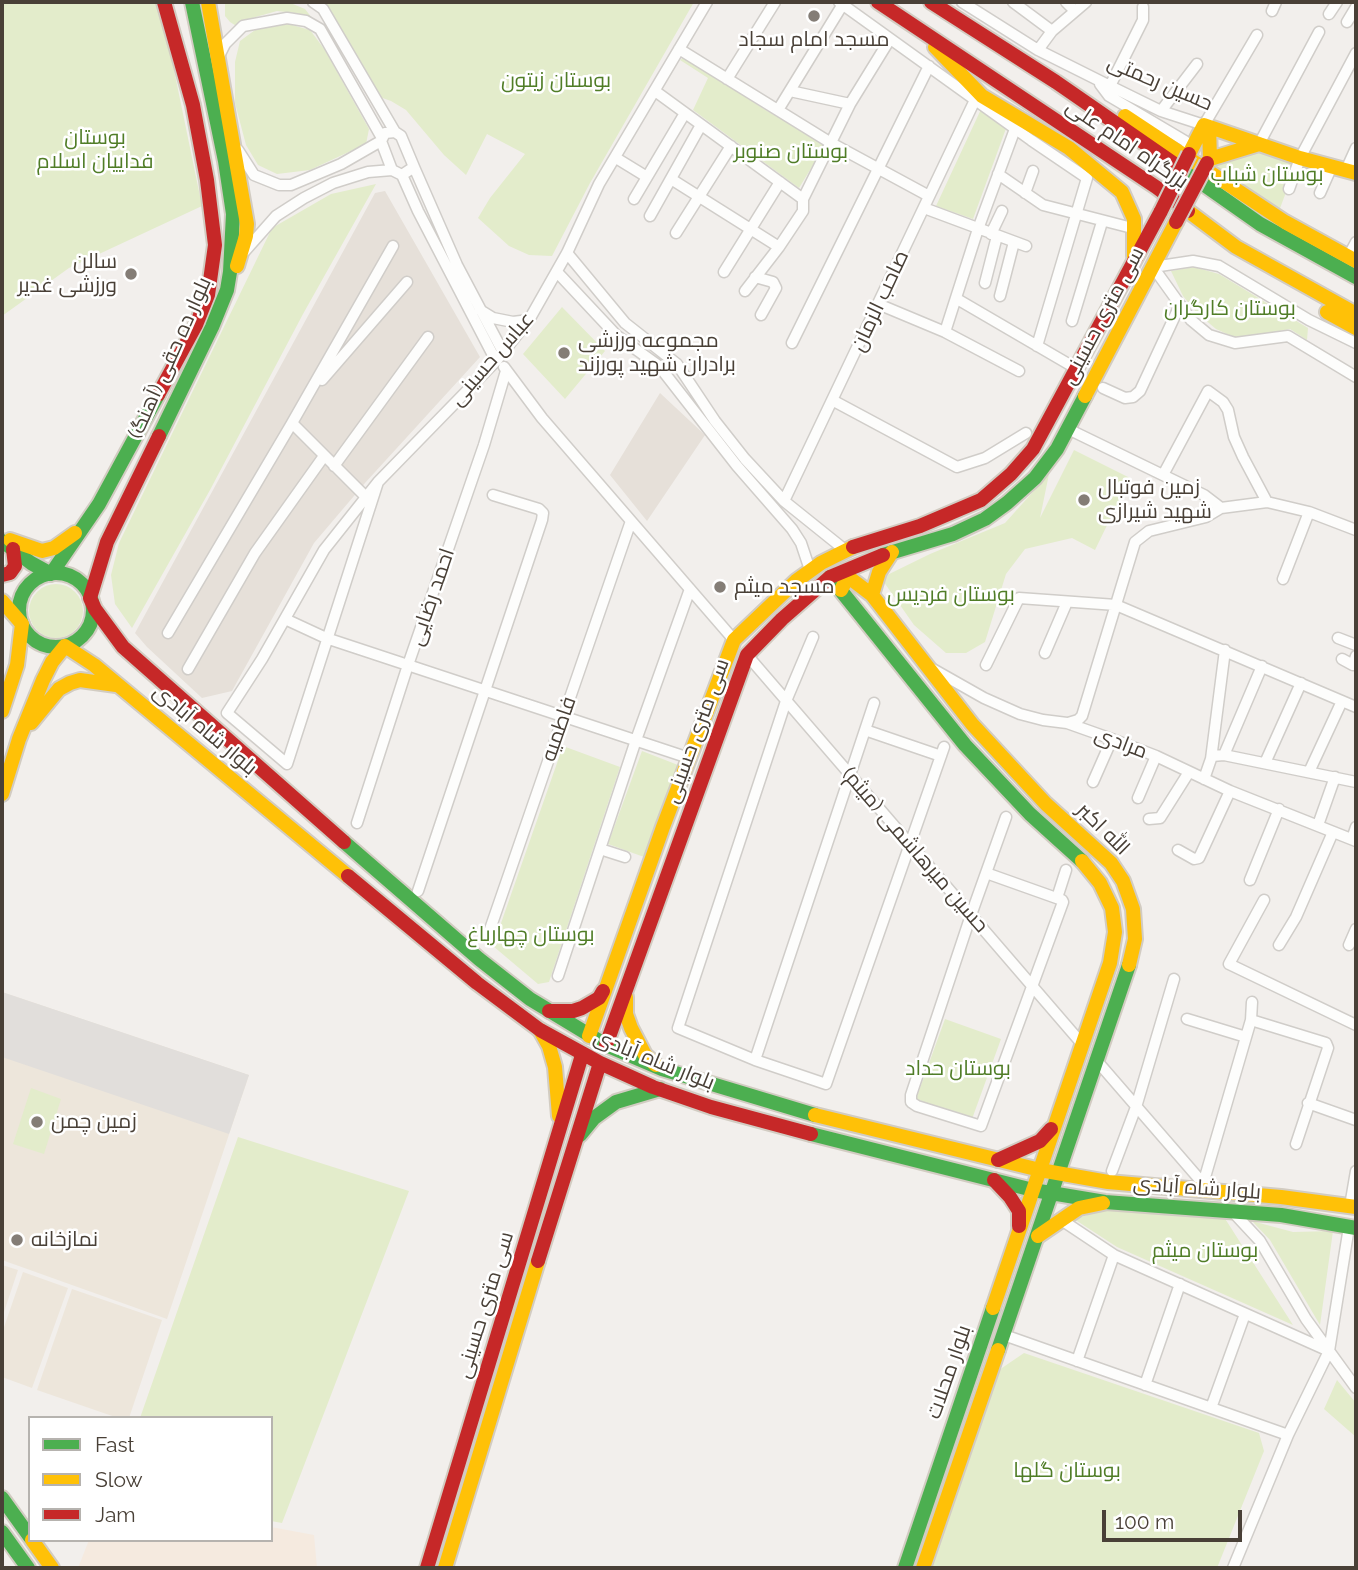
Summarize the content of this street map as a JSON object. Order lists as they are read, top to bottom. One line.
{"streets":{"main road":["حسین رحمتی","بزرگراه امام علی","سی متری حسینی","بلوار ده حقی (آهنگ)","بلوار شاه آبادی","الله اکبر","بلوار محلات"],"street":["صاحب الزمان","عباس حسینی","احمد رضایی","فاطمیه","مرادی","حسین میرهاشمی (میثم)"]},"crossings":[["حسین رحمتی","سی متری حسینی"],["سی متری حسینی","بلوار شاه آبادی"],["سی متری حسینی","الله اکبر"],["سی متری حسینی","حسین میرهاشمی (میثم)"],["بلوار ده حقی (آهنگ)","بلوار شاه آبادی"],["بلوار شاه آبادی","الله اکبر"],["بلوار شاه آبادی","بلوار محلات"],["مرادی","الله اکبر"],["الله اکبر","حسین میرهاشمی (میثم)"],["الله اکبر","بلوار محلات"]],"parks":["بوستان زیتون","بوستان فداییان اسلام","بوستان صنوبر","بوستان شباب","بوستان کارگران","بوستان فردیس","بوستان چهارباغ","بوستان حداد","بوستان میثم","بوستان گلها"],"places":["مسجد امام سجاد","سالن ورزشی غدیر","مجموعه ورزشی برادران شهید پورزند","زمین فوتبال شهید شیرازی","مسجد میثم","زمین چمن","نمازخانه"],"legend":["Fast","Slow","Jam"],"scale_bar":"100 m"}
